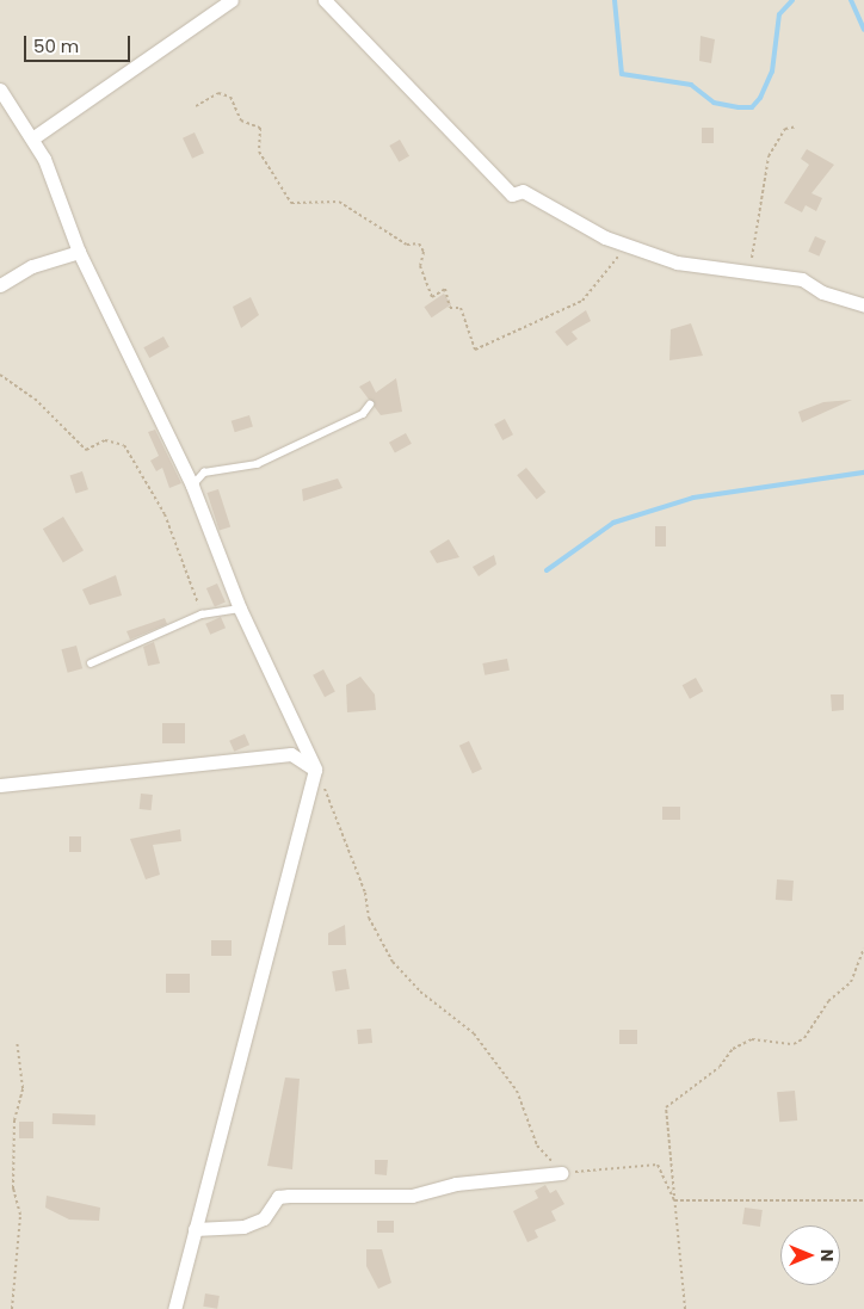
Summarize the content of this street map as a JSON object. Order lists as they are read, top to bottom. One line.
{"scale_bar":"50 m","north":"right"}
